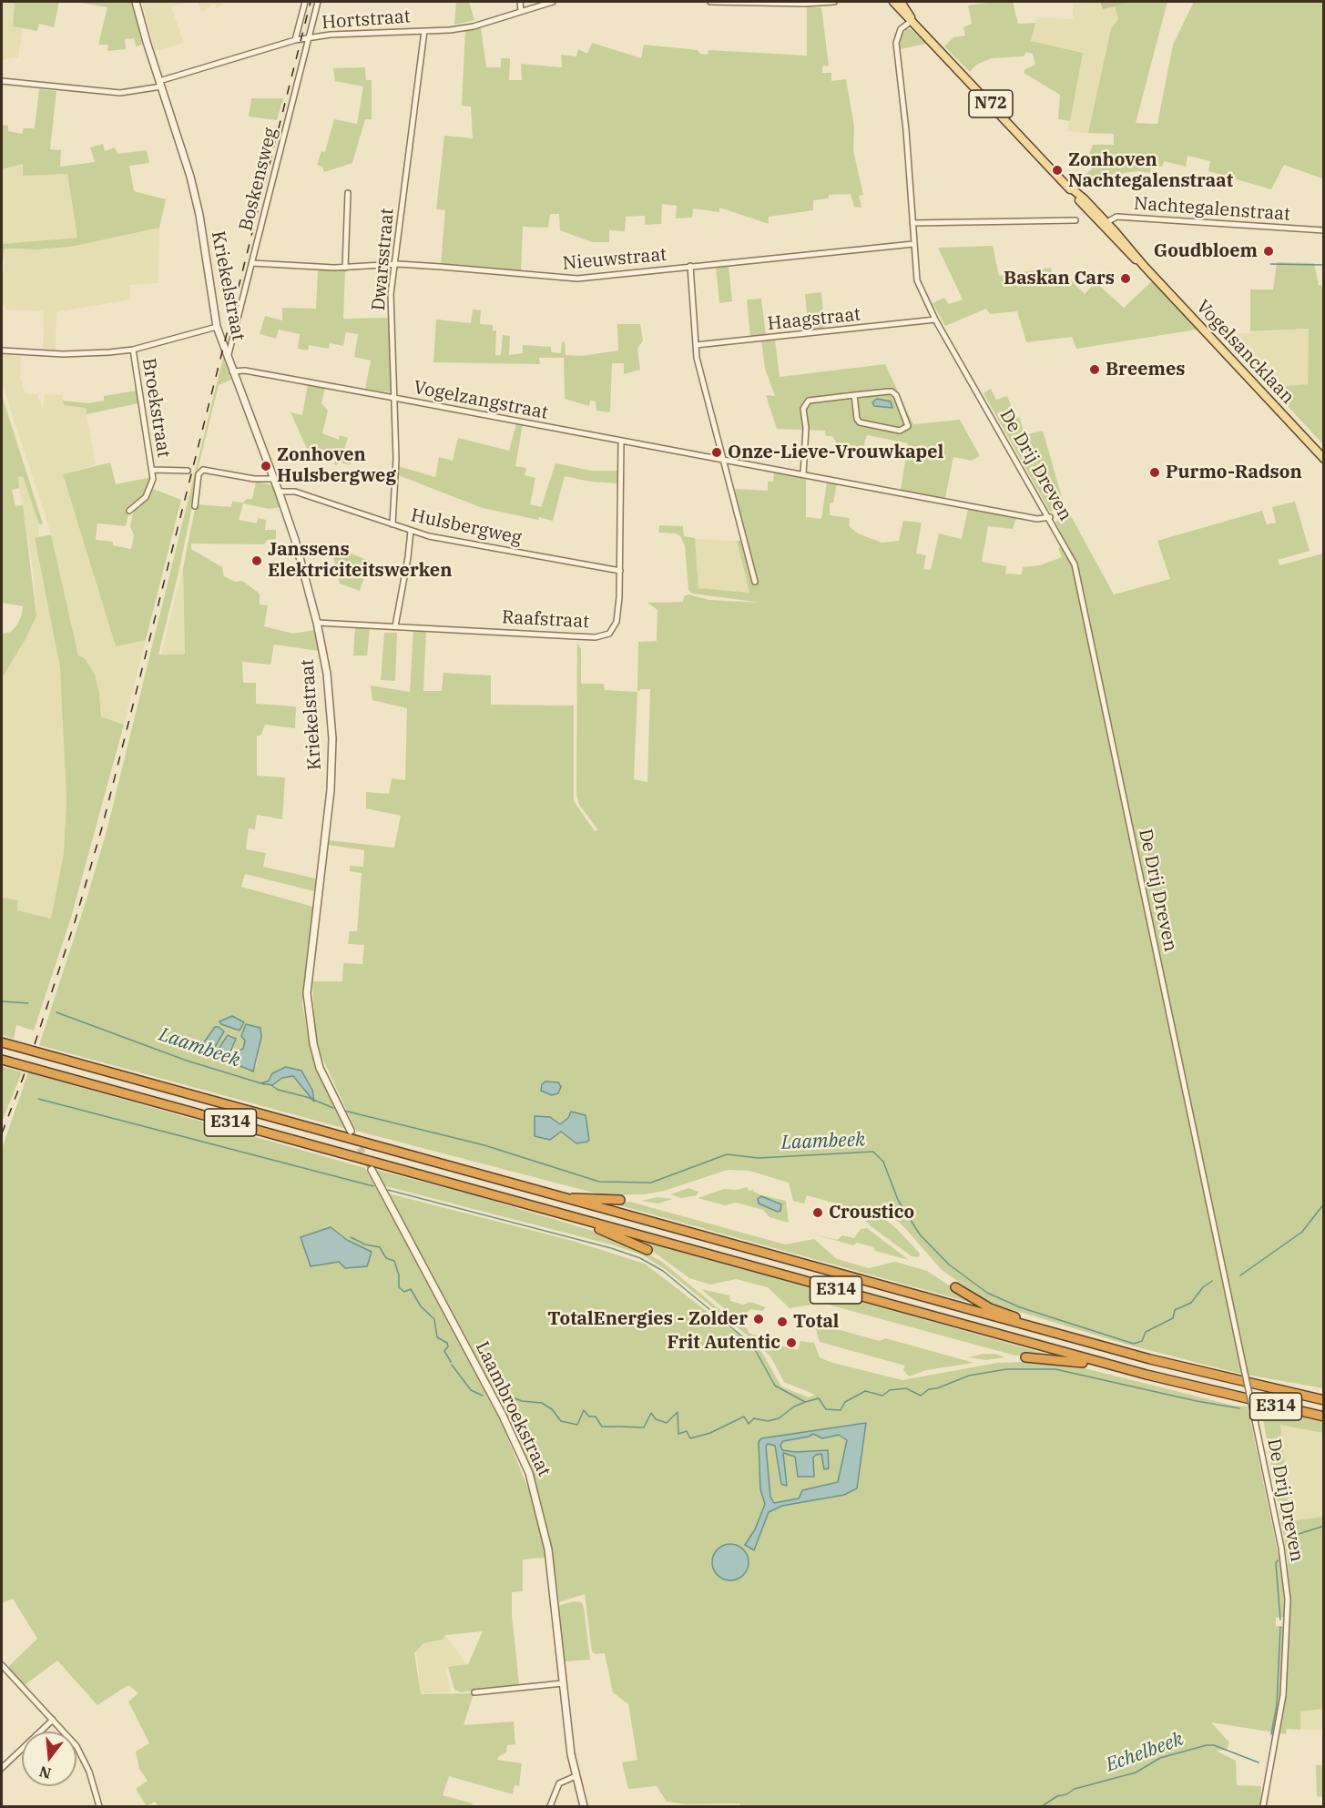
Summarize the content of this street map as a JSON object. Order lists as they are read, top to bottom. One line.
{"streets":{"highway":["E314"],"main road":["N72","Vogelsancklaan"],"street":["Hortstraat","Boskensweg","Nachtegalenstraat","Dwarsstraat","Nieuwstraat","Kriekelstraat","Haagstraat","Vogelzangstraat","Broekstraat","De Drij Dreven","Hulsbergweg","Raafstraat","Laambroekstraat"]},"crossings":[["Hortstraat","Boskensweg"],["Hortstraat","Dwarsstraat"],["Hortstraat","Kriekelstraat"],["Boskensweg","Nieuwstraat"],["Boskensweg","Kriekelstraat"],["Nachtegalenstraat","Vogelsancklaan"],["Dwarsstraat","Nieuwstraat"],["Dwarsstraat","Vogelzangstraat"],["Dwarsstraat","Hulsbergweg"],["Nieuwstraat","De Drij Dreven"],["Kriekelstraat","Vogelzangstraat"],["Kriekelstraat","Hulsbergweg"],["Kriekelstraat","Raafstraat"],["Haagstraat","De Drij Dreven"],["Vogelsancklaan","De Drij Dreven"],["Vogelzangstraat","De Drij Dreven"],["Vogelzangstraat","Raafstraat"],["Hulsbergweg","Raafstraat"]],"water":["Laambeek","Echelbeek"],"places":["Zonhoven Nachtegalenstraat","Goudbloem","Baskan Cars","Breemes","Onze-Lieve-Vrouwkapel","Zonhoven Hulsbergweg","Purmo-Radson","Janssens Elektriciteitswerken","Croustico","TotalEnergies - Zolder","Total","Frit Autentic"],"north":"bottom"}
